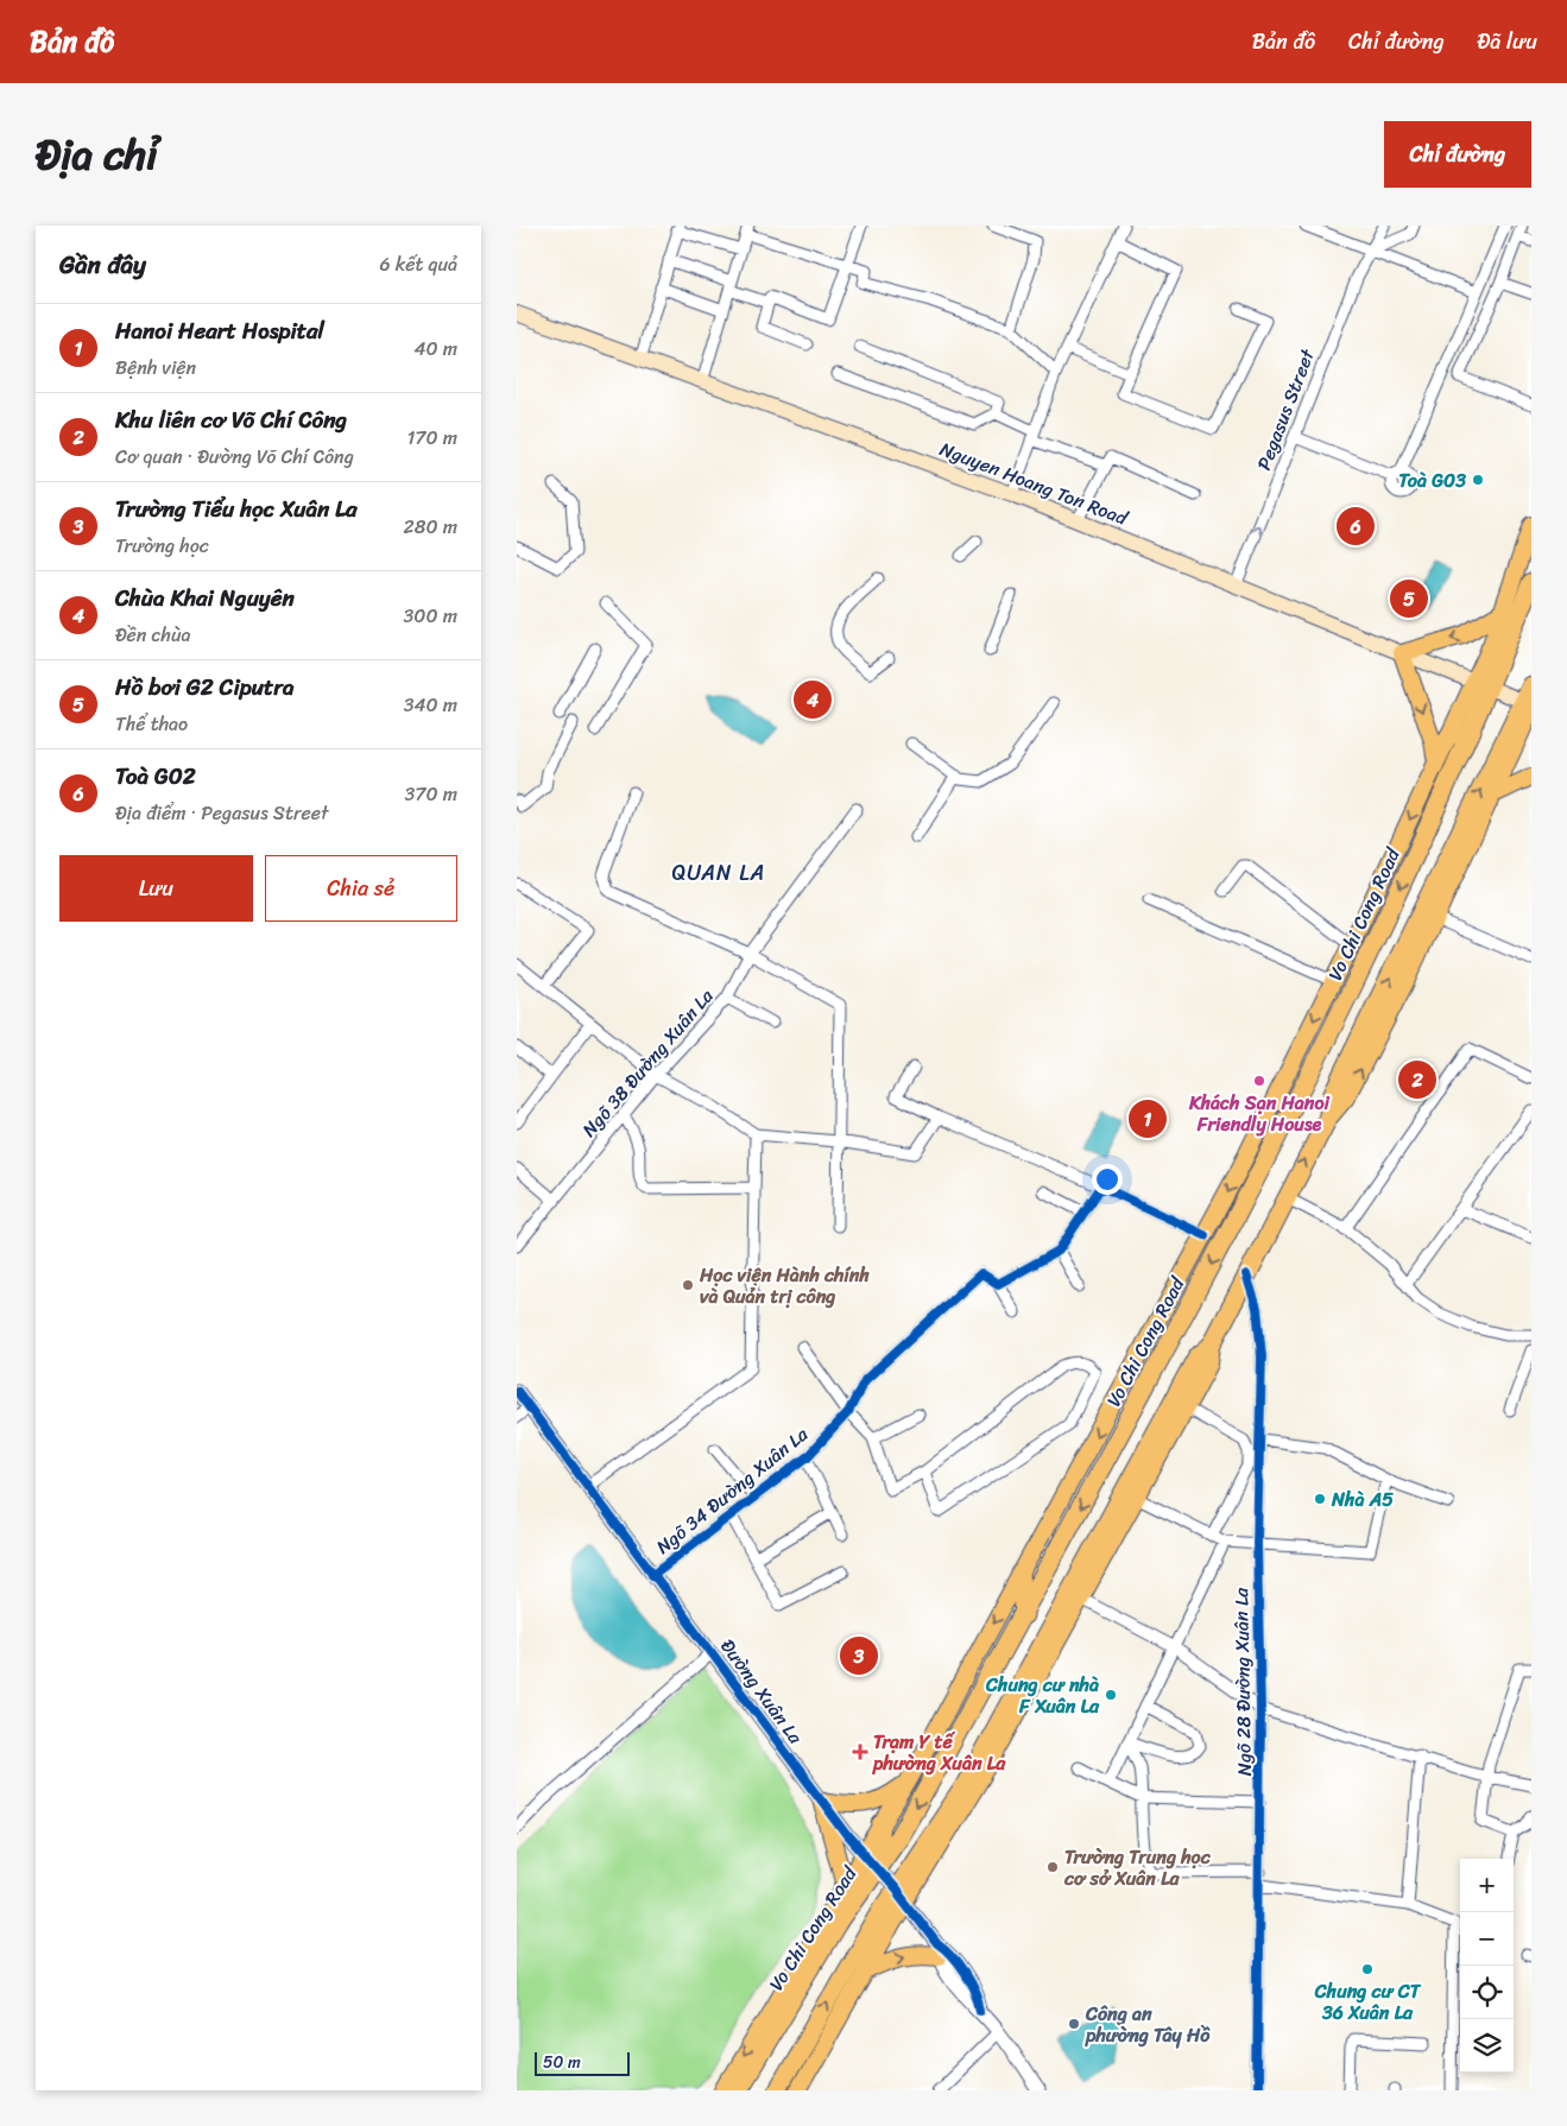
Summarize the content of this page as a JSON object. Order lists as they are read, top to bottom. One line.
{"streets":{"highway":["Vo Chi Cong Road"],"main road":["Nguyen Hoang Ton Road"],"street":["Pegasus Street","Ngõ 38 Đường Xuân La","Ngõ 34 Đường Xuân La","Ngõ 28 Đường Xuân La","Đường Xuân La"]},"crossings":[["Pegasus Street","Nguyen Hoang Ton Road"],["Nguyen Hoang Ton Road","Vo Chi Cong Road"],["Vo Chi Cong Road","Đường Xuân La"],["Ngõ 34 Đường Xuân La","Đường Xuân La"]],"one_way":["Pegasus Street"],"districts":["QUAN LA"],"places":{"other":["Toà G03","Khách Sạn Hanoi Friendly House","Học viện Hành chính và Quản trị công","Nhà A5","Chung cư nhà F Xuân La","Trường Trung học cơ sở Xuân La","Chung cư CT 36 Xuân La","Công an phường Tây Hồ"],"health":["Trạm Y tế phường Xuân La"]},"scale_bar":"50 m","page":{"header":"Bản đồ","nav":["Bản đồ","Chỉ đường","Đã lưu"],"title":"Địa chỉ","buttons":["Chỉ đường",["Lưu","Chia sẻ"]],"heading":["Gần đây","6 kết quả"],"list":[{"mark":"1","name":"Hanoi Heart Hospital","note":"Bệnh viện","value":"40 m"},{"mark":"2","name":"Khu liên cơ Võ Chí Công","note":"Cơ quan · Đường Võ Chí Công","value":"170 m"},{"mark":"3","name":"Trường Tiểu học Xuân La","note":"Trường học","value":"280 m"},{"mark":"4","name":"Chùa Khai Nguyên","note":"Đền chùa","value":"300 m"},{"mark":"5","name":"Hồ bơi G2 Ciputra","note":"Thể thao","value":"340 m"},{"mark":"6","name":"Toà G02","note":"Địa điểm · Pegasus Street","value":"370 m"}],"pins":["6","5","4","2","1","3"],"map_buttons":["+","−"],"scale":"50 m"}}
